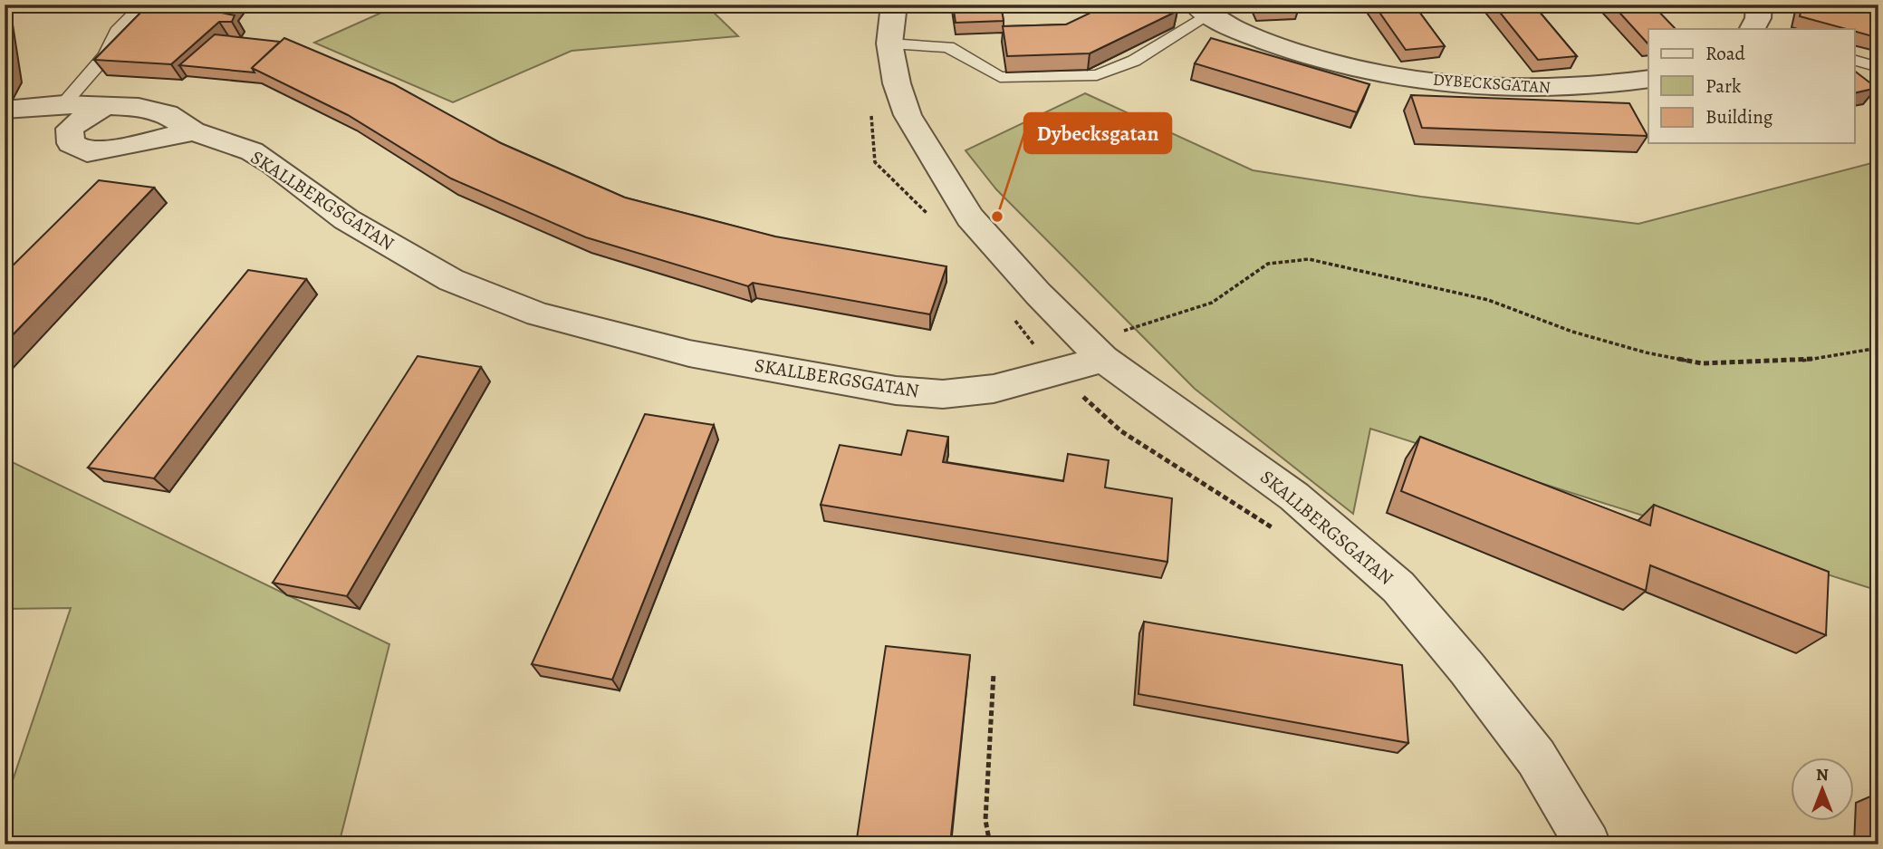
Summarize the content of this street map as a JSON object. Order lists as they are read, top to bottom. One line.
{"streets":{"street":["DYBECKSGATAN","SKALLBERGSGATAN"]},"places":["Dybecksgatan"],"legend":["Road","Park","Building"],"north":"top"}
